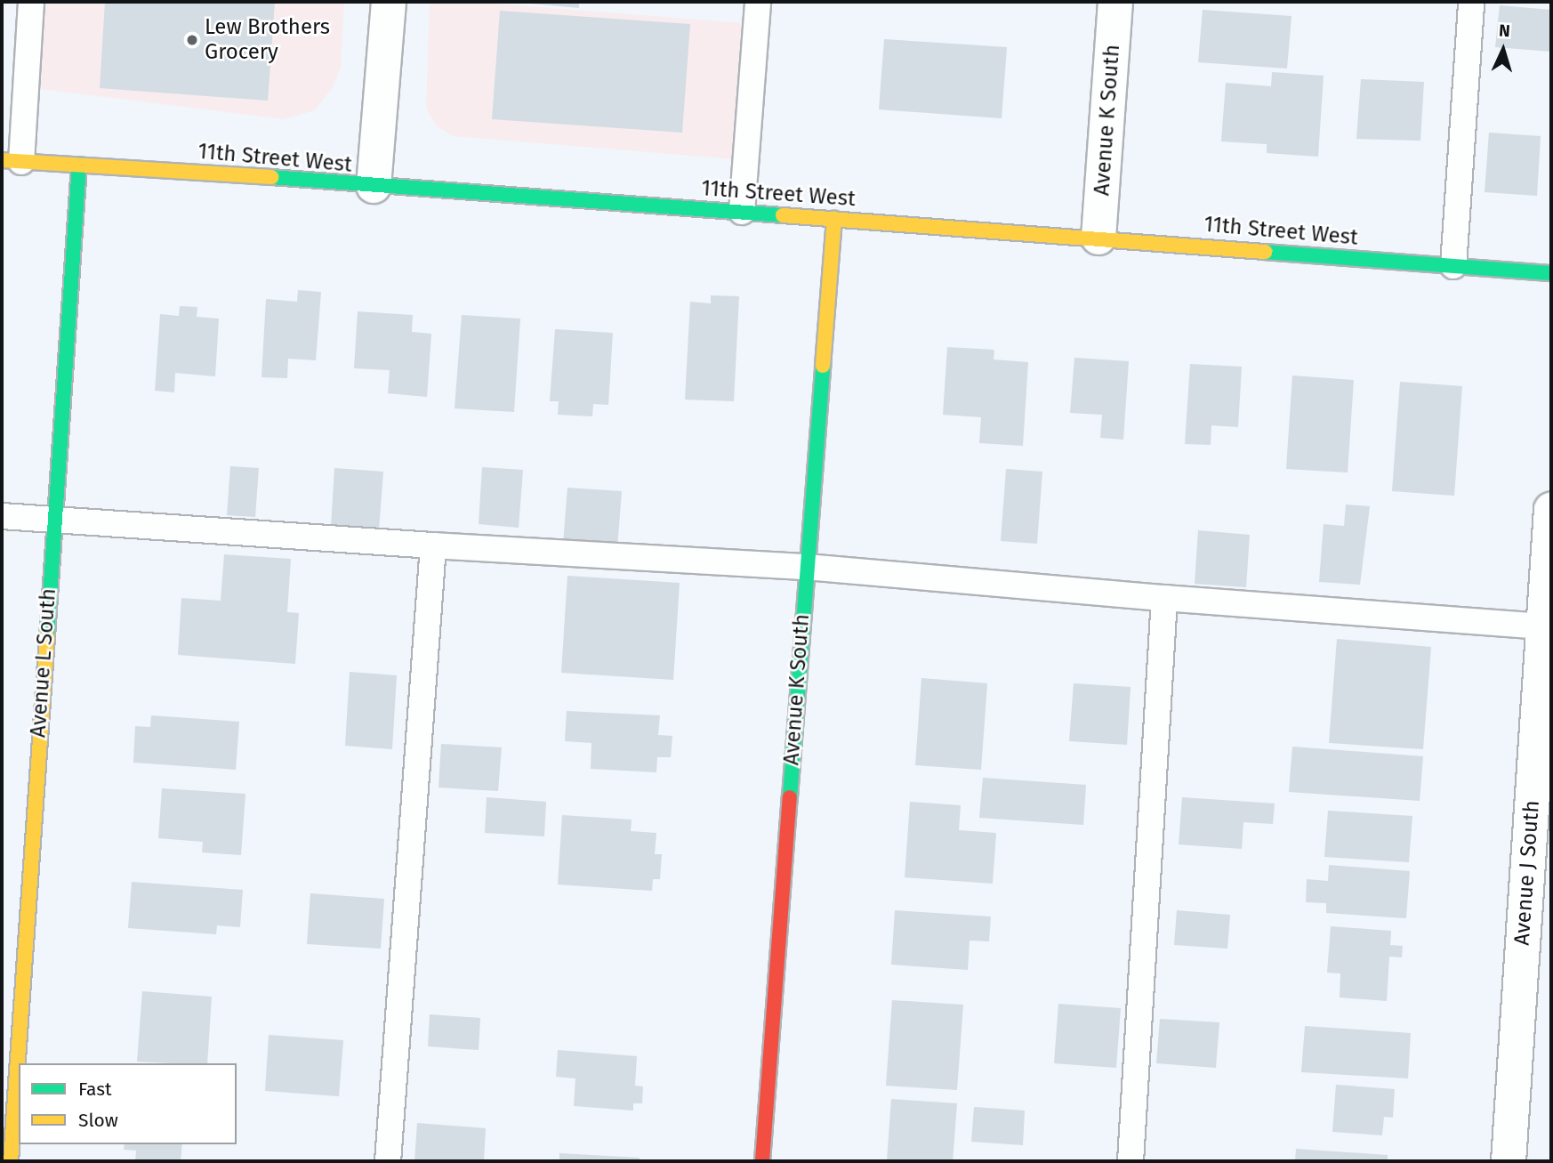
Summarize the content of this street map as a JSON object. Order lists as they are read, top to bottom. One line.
{"streets":{"street":["Avenue K South","11th Street West","Avenue L South","Avenue J South"]},"crossings":[["Avenue K South","11th Street West"],["11th Street West","Avenue L South"]],"places":["Lew Brothers Grocery"],"legend":["Fast","Slow"],"north":"top"}
